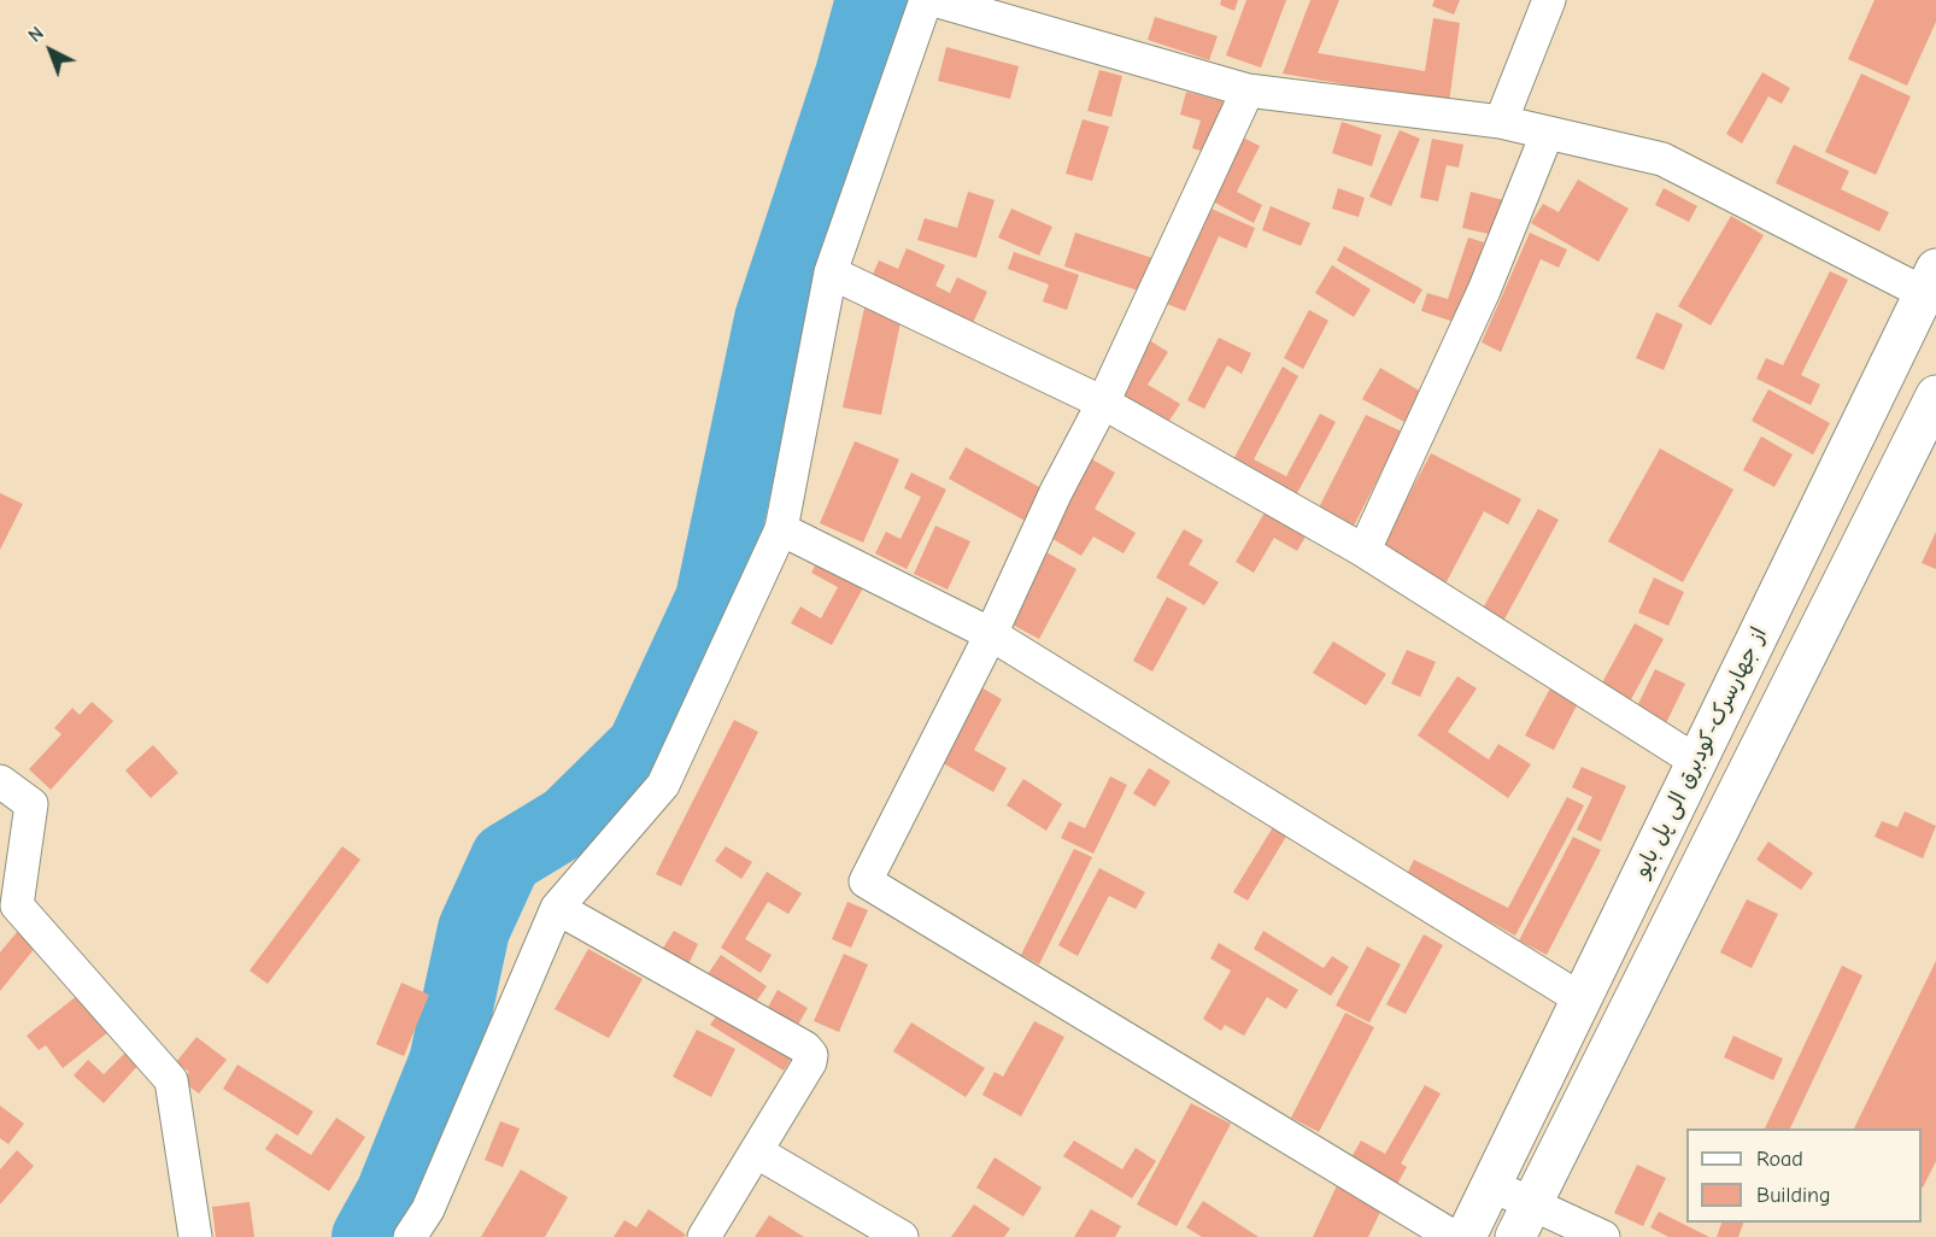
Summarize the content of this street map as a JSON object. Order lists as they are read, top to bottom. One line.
{"streets":{"street":["از جهارسرک-کودبرق الی پل بایو"]},"legend":["Road","Building"],"north":"top left"}
